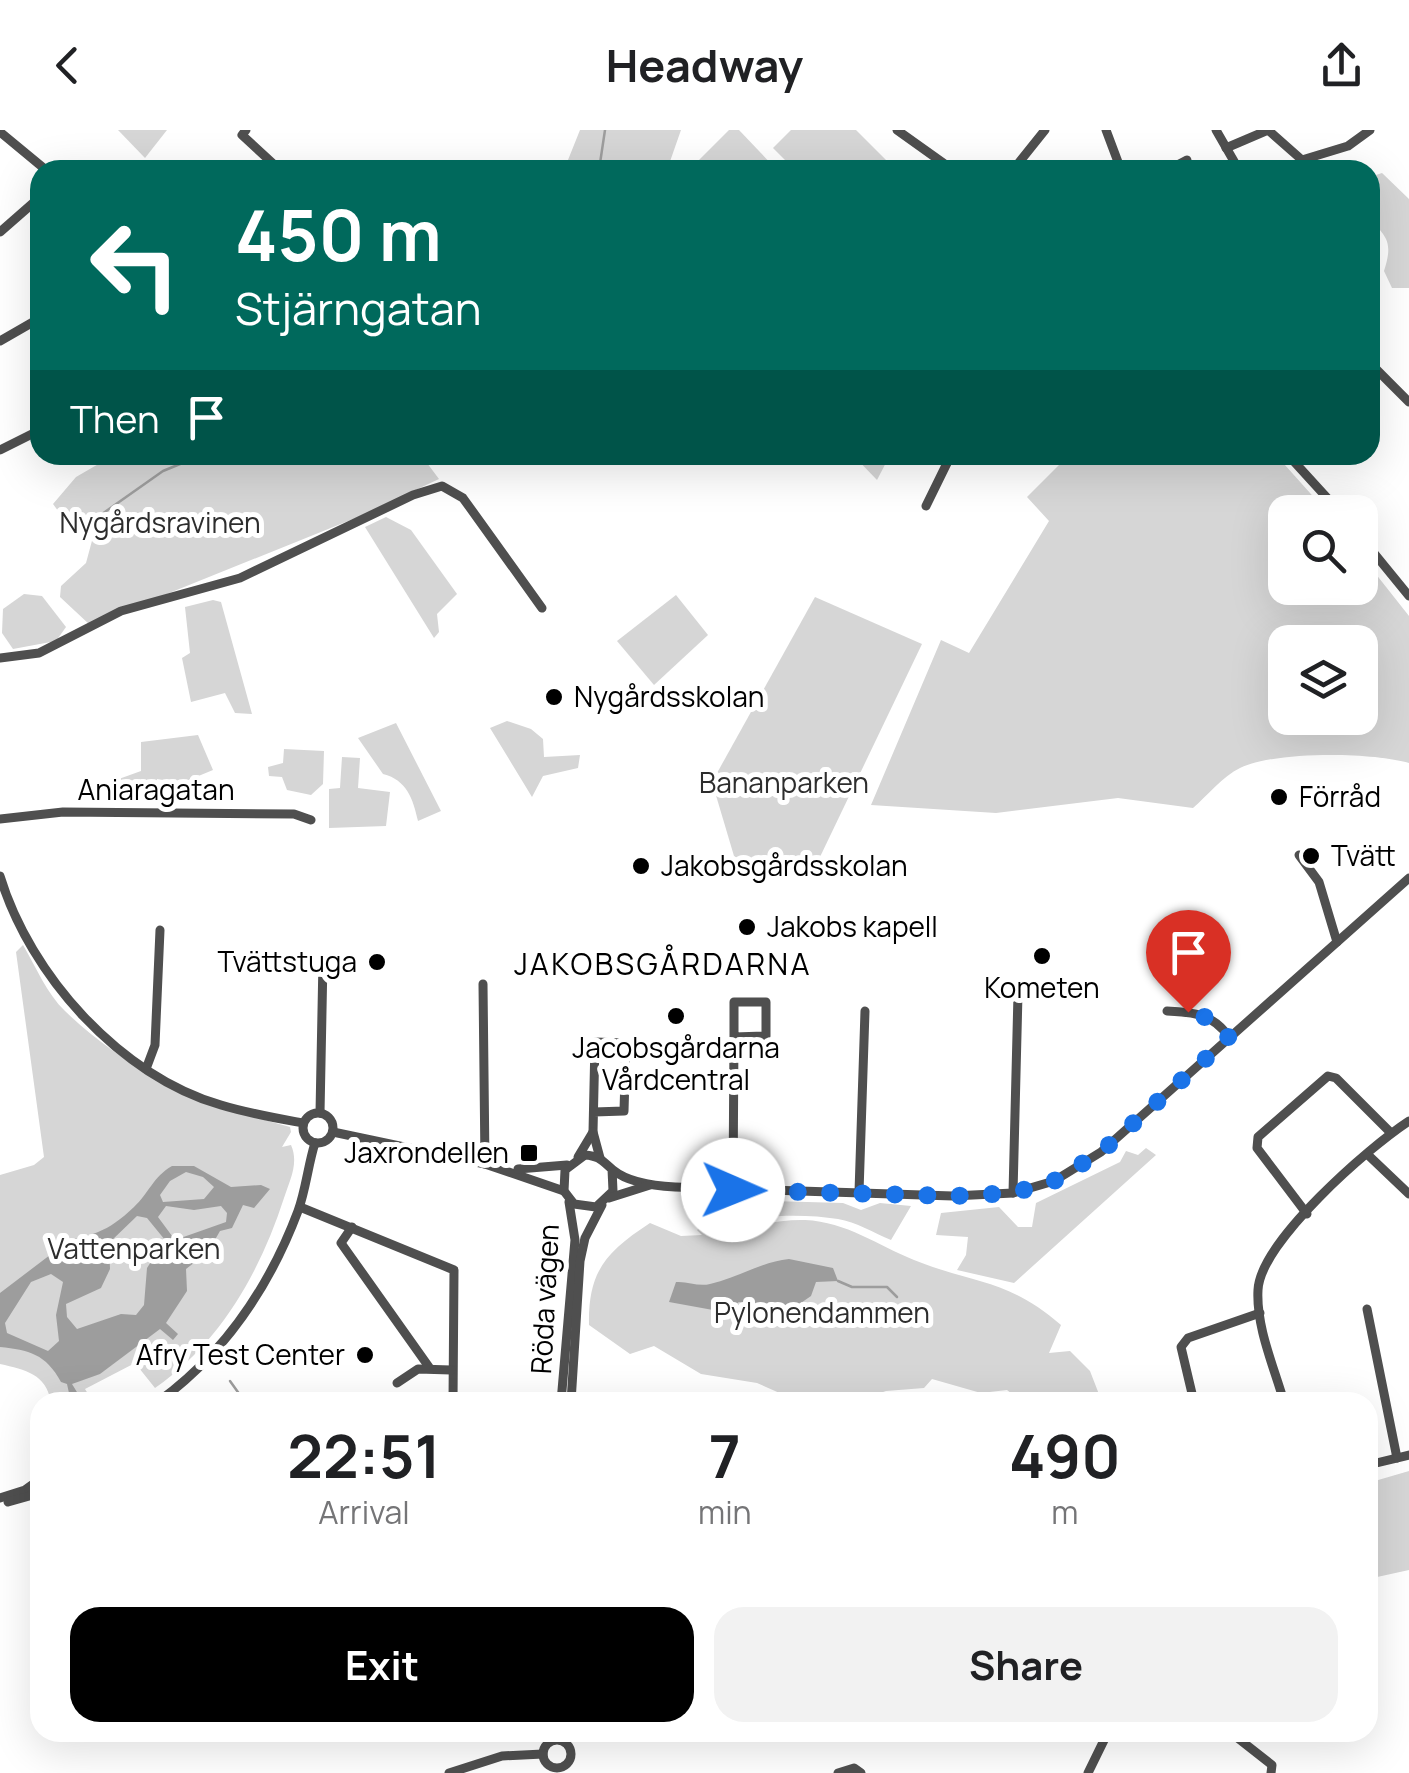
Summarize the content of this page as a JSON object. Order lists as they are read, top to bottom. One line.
{"streets":{"street":["Aniaragatan","Röda vägen"]},"districts":["JAKOBSGÅRDARNA"],"parks":["Nygårdsravinen","Bananparken","Vattenparken","Pylonendammen"],"places":{"other":["Nygårdsskolan","Förråd","Tvätt","Jakobsgårdsskolan","Jakobs kapell","Kometen","Tvättstuga","Jacobsgårdarna Vårdcentral","Afry Test Center"],"transit":["Jaxrondellen"]},"page":{"header":"Headway","turn":["450 m","Stjärngatan"],"then":"Then","eta":["22:51","Arrival","7","min","490","m"],"buttons":["Exit","Share"]}}
